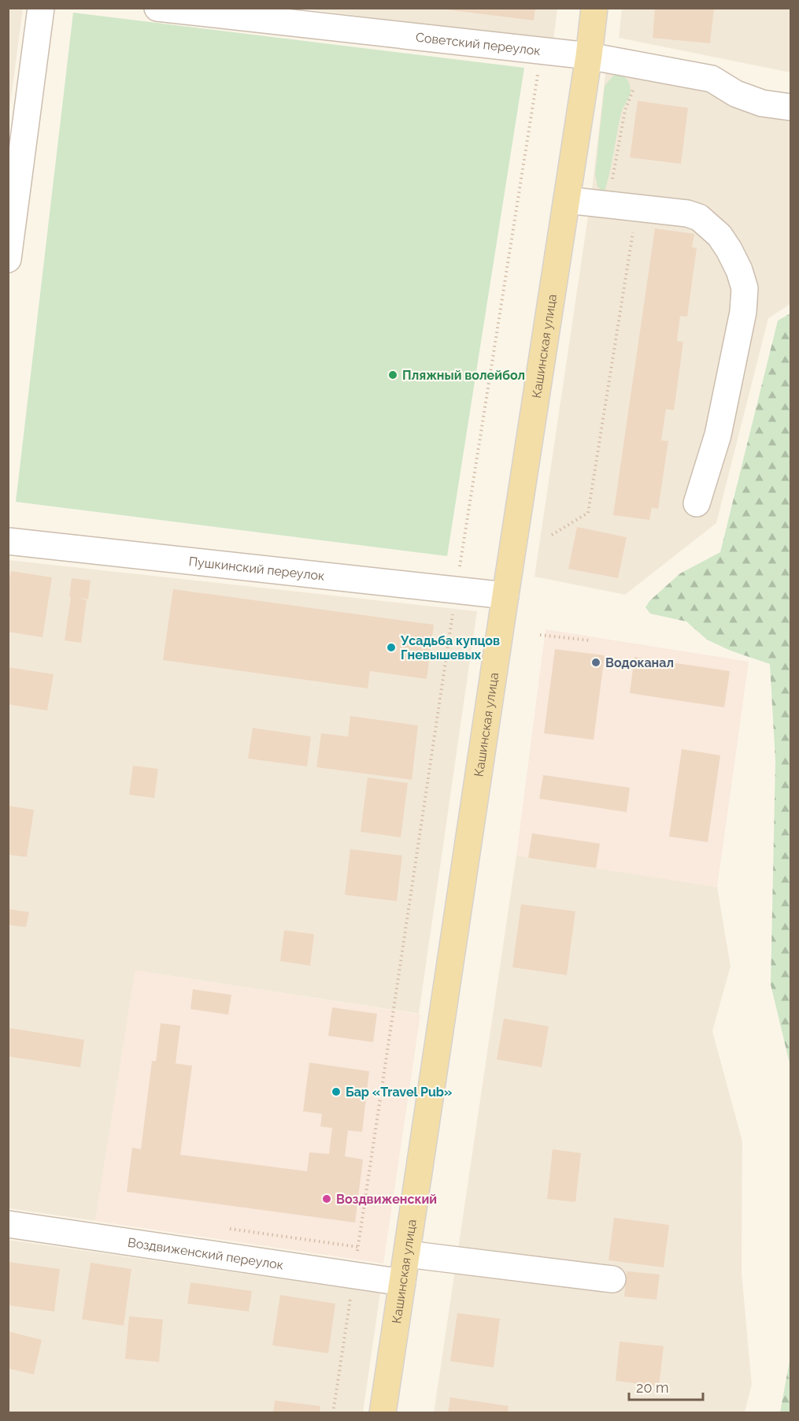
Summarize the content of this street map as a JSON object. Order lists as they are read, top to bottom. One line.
{"streets":{"main road":["Кашинская улица"],"street":["Советский переулок","Пушкинский переулок","Воздвиженский переулок"]},"crossings":[["Советский переулок","Кашинская улица"],["Кашинская улица","Пушкинский переулок"],["Кашинская улица","Воздвиженский переулок"]],"places":["Пляжный волейбол","Усадьба купцов Гневышевых","Водоканал","Бар «Travel Pub»","Воздвиженский"],"scale_bar":"20 m"}
